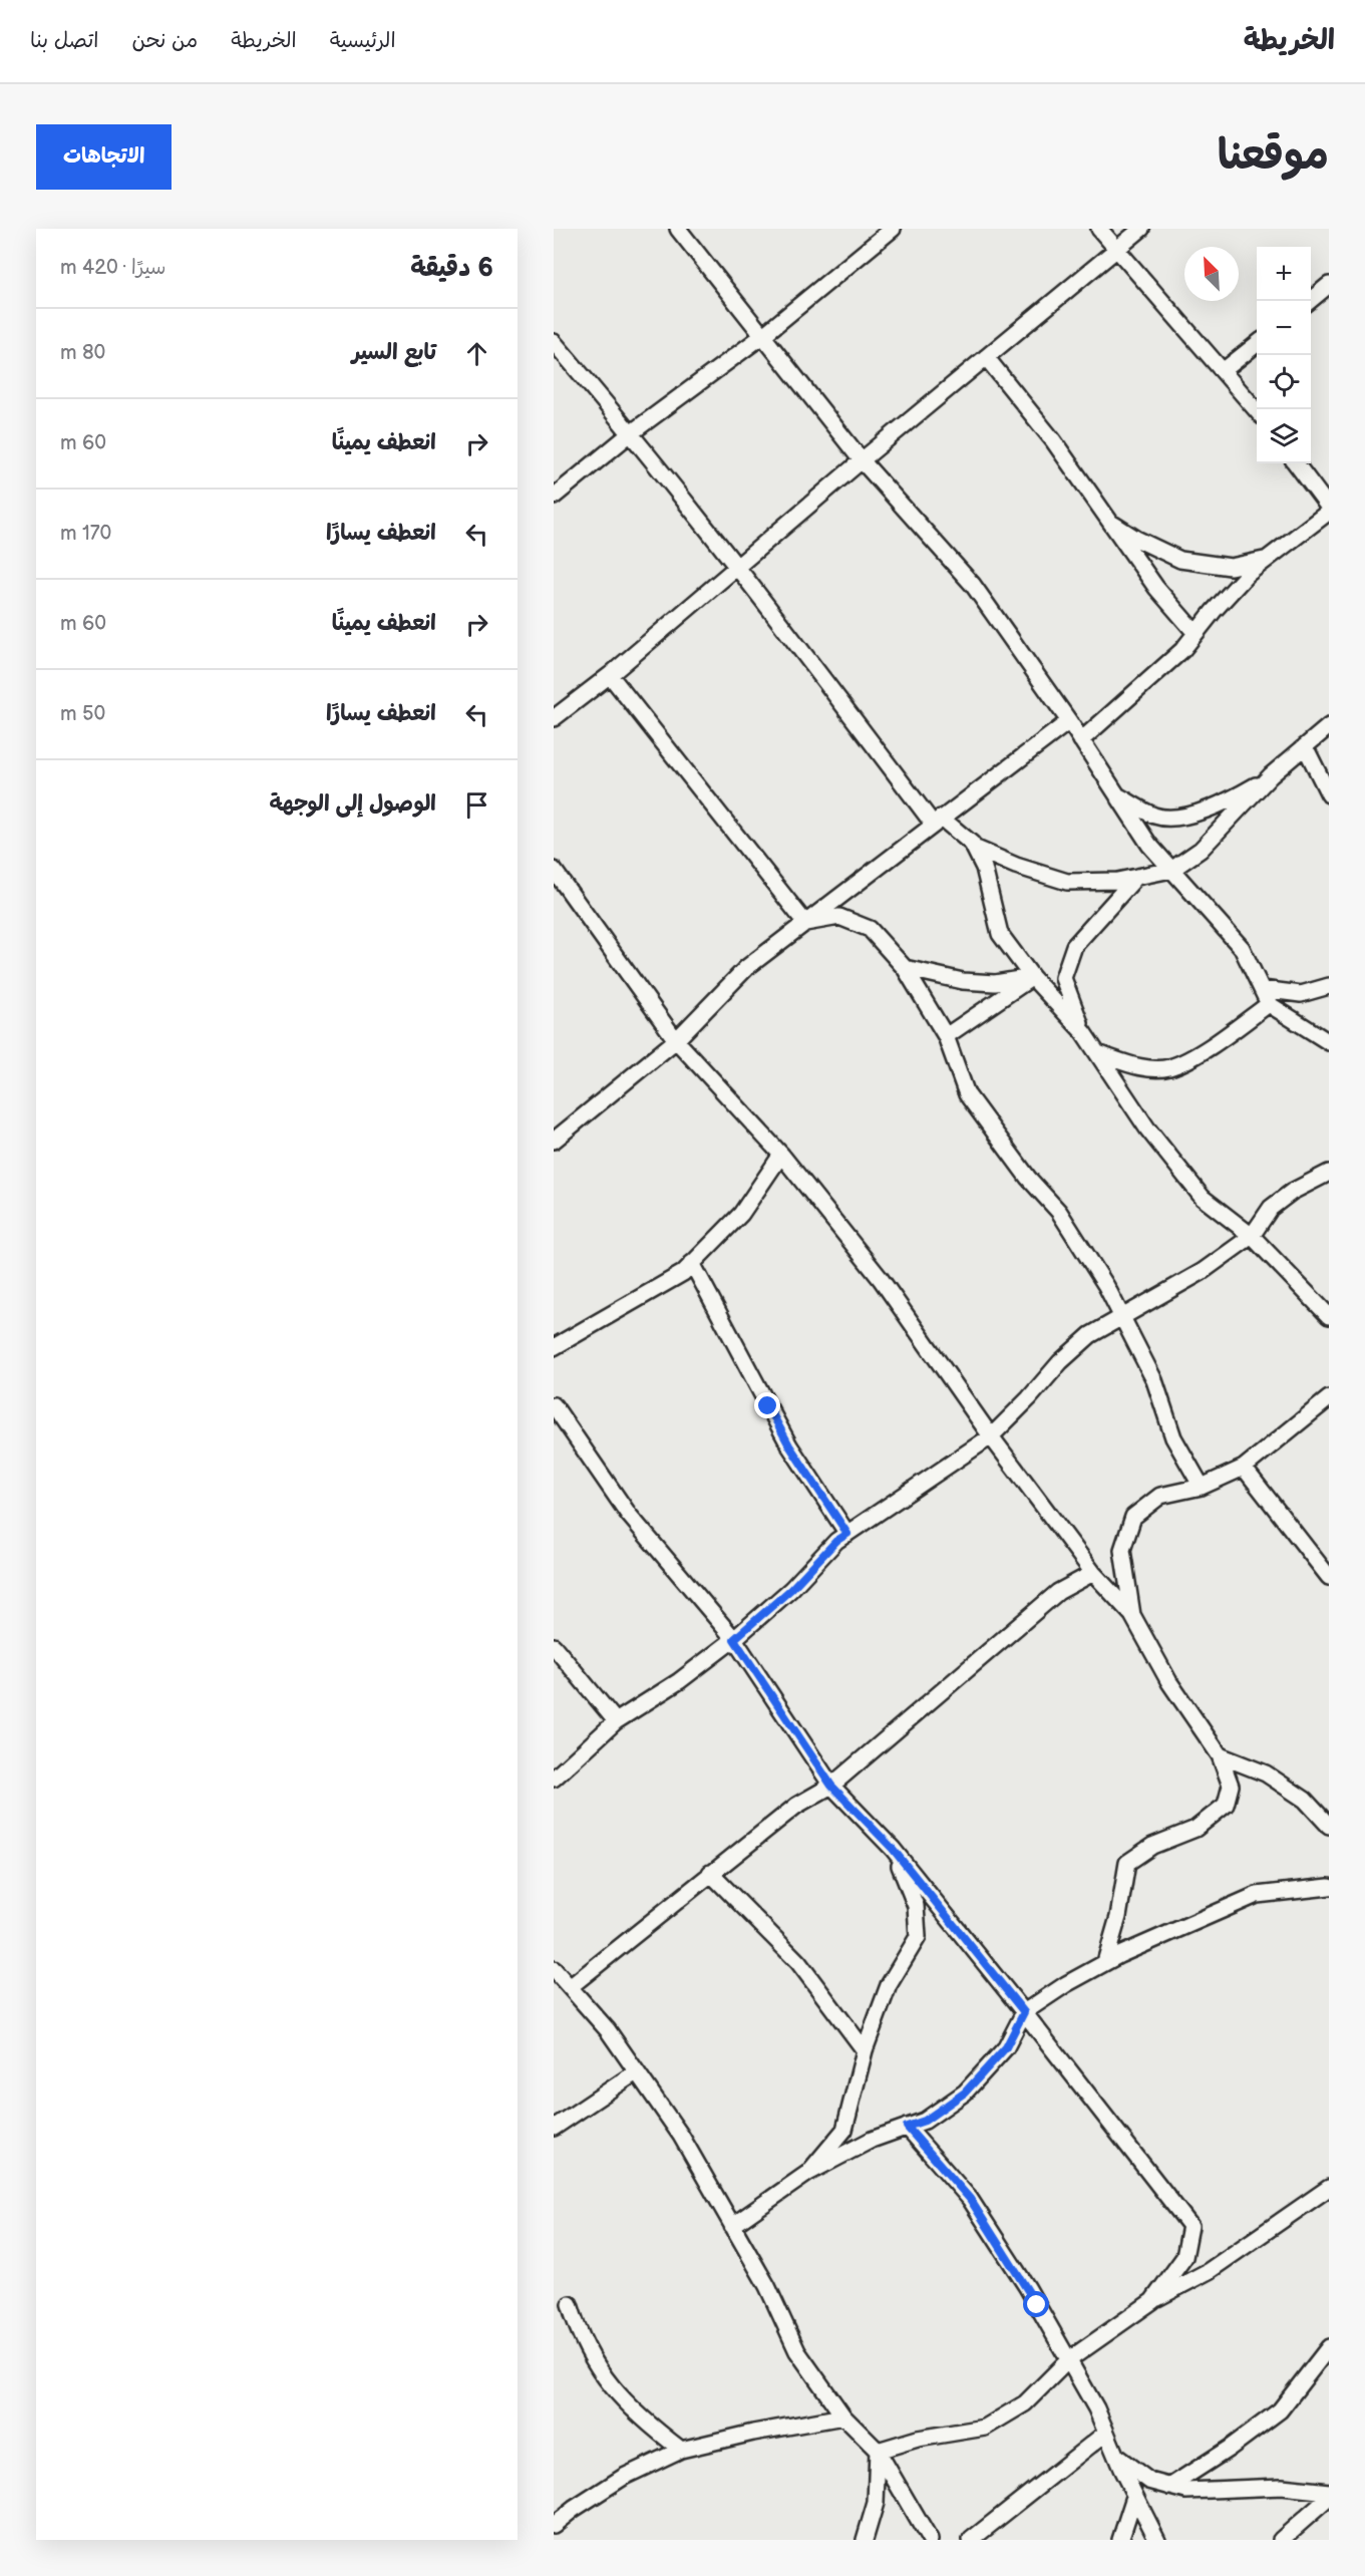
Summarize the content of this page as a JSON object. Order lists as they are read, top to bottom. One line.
{"north":"top left","page":{"header":"الخريطة","nav":["الرئيسية","الخريطة","من نحن","اتصل بنا"],"title":"موقعنا","buttons":"الاتجاهات","heading":["6 دقيقة","سيرًا · 420 m"],"map_buttons":["+","−"],"list":[["تابع السير","80 m"],["انعطف يمينًا","60 m"],["انعطف يسارًا","170 m"],["انعطف يمينًا","60 m"],["انعطف يسارًا","50 m"],"الوصول إلى الوجهة"]}}
